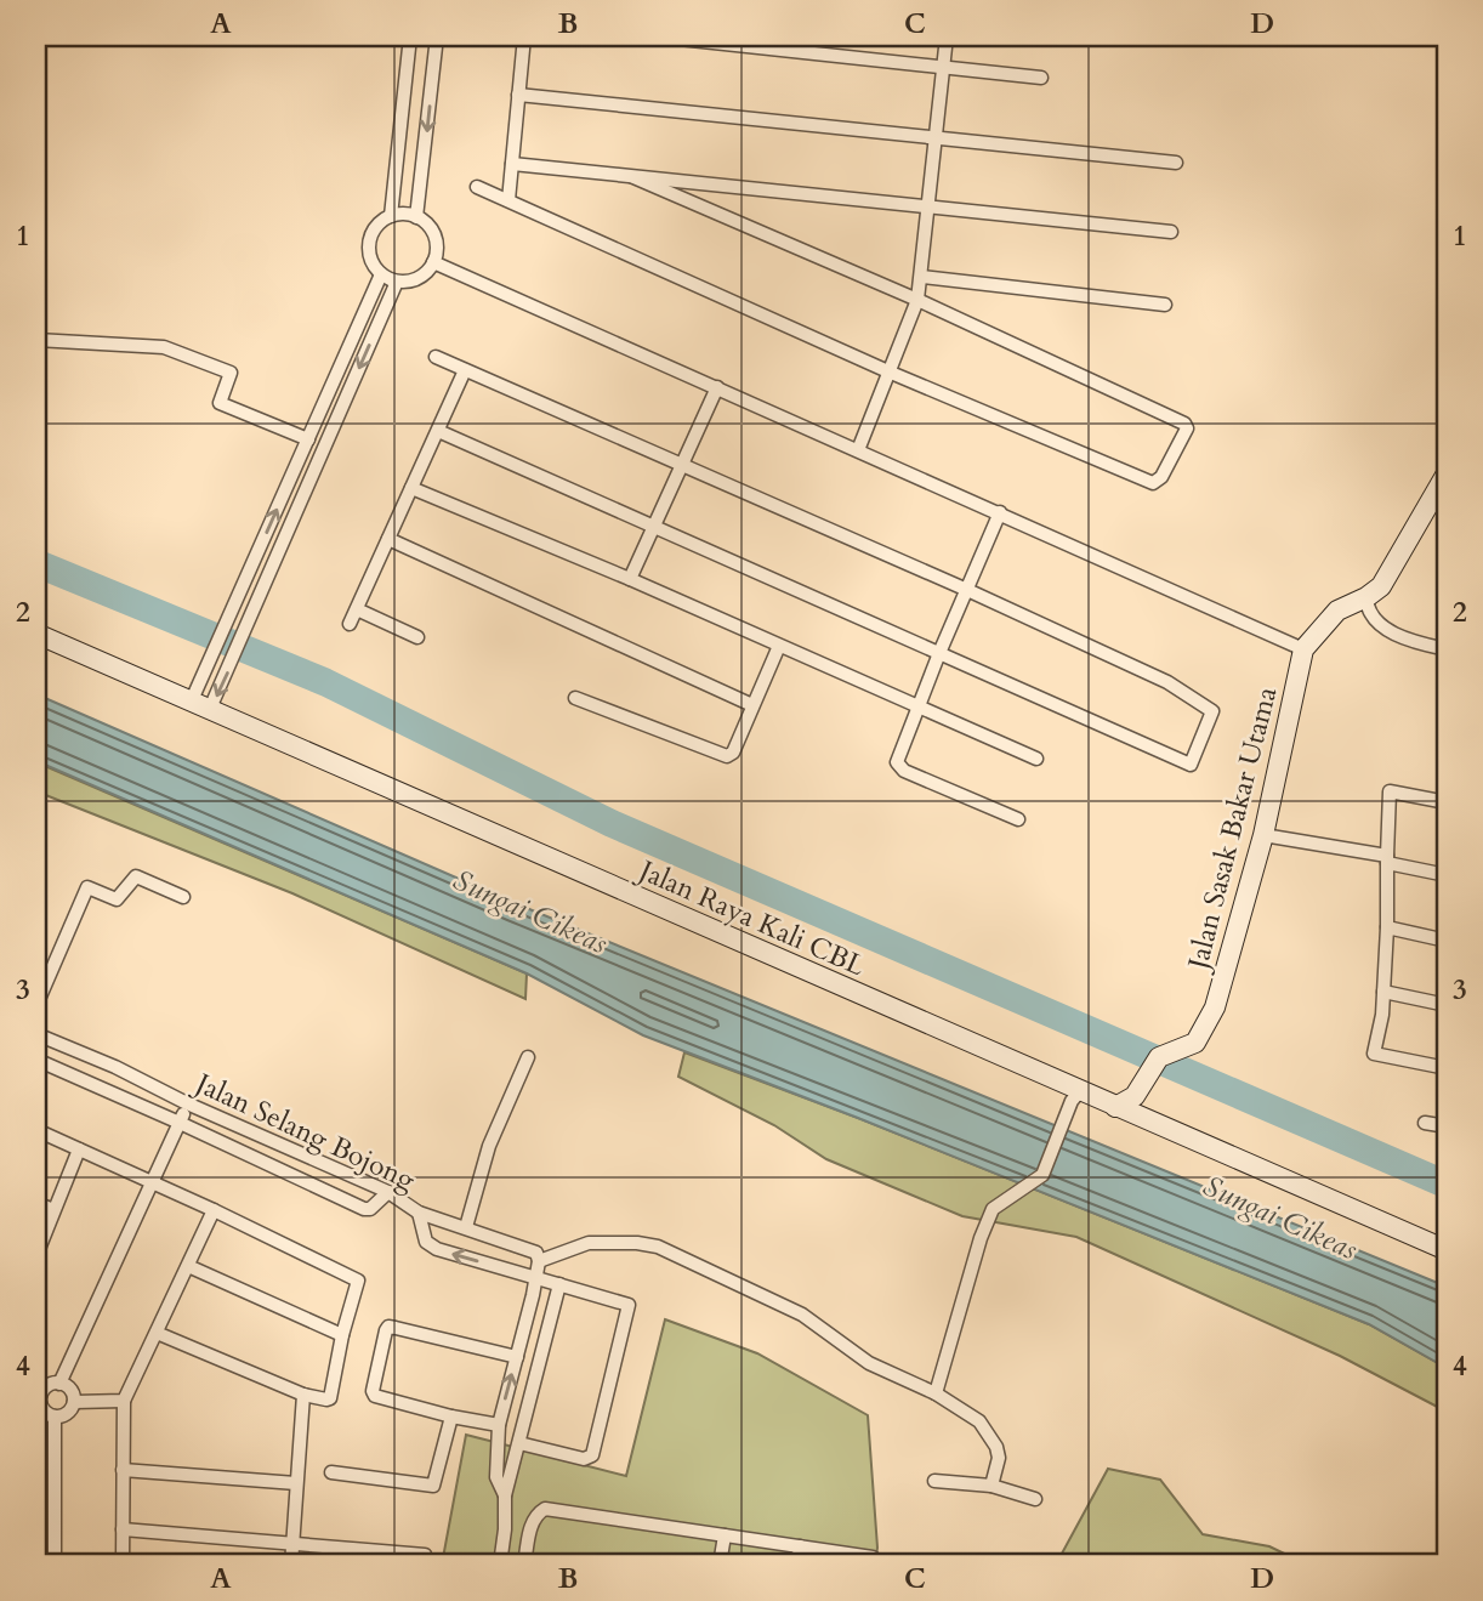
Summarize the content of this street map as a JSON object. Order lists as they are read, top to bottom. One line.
{"streets":{"main road":["Jalan Sasak Bakar Utama","Jalan Raya Kali CBL"],"street":["Jalan Selang Bojong"]},"crossings":[["Jalan Sasak Bakar Utama","Jalan Raya Kali CBL"]],"water":["Sungai Cikeas"],"grid":{"columns":["A","B","C","D"],"rows":["1","2","3","4"]}}
